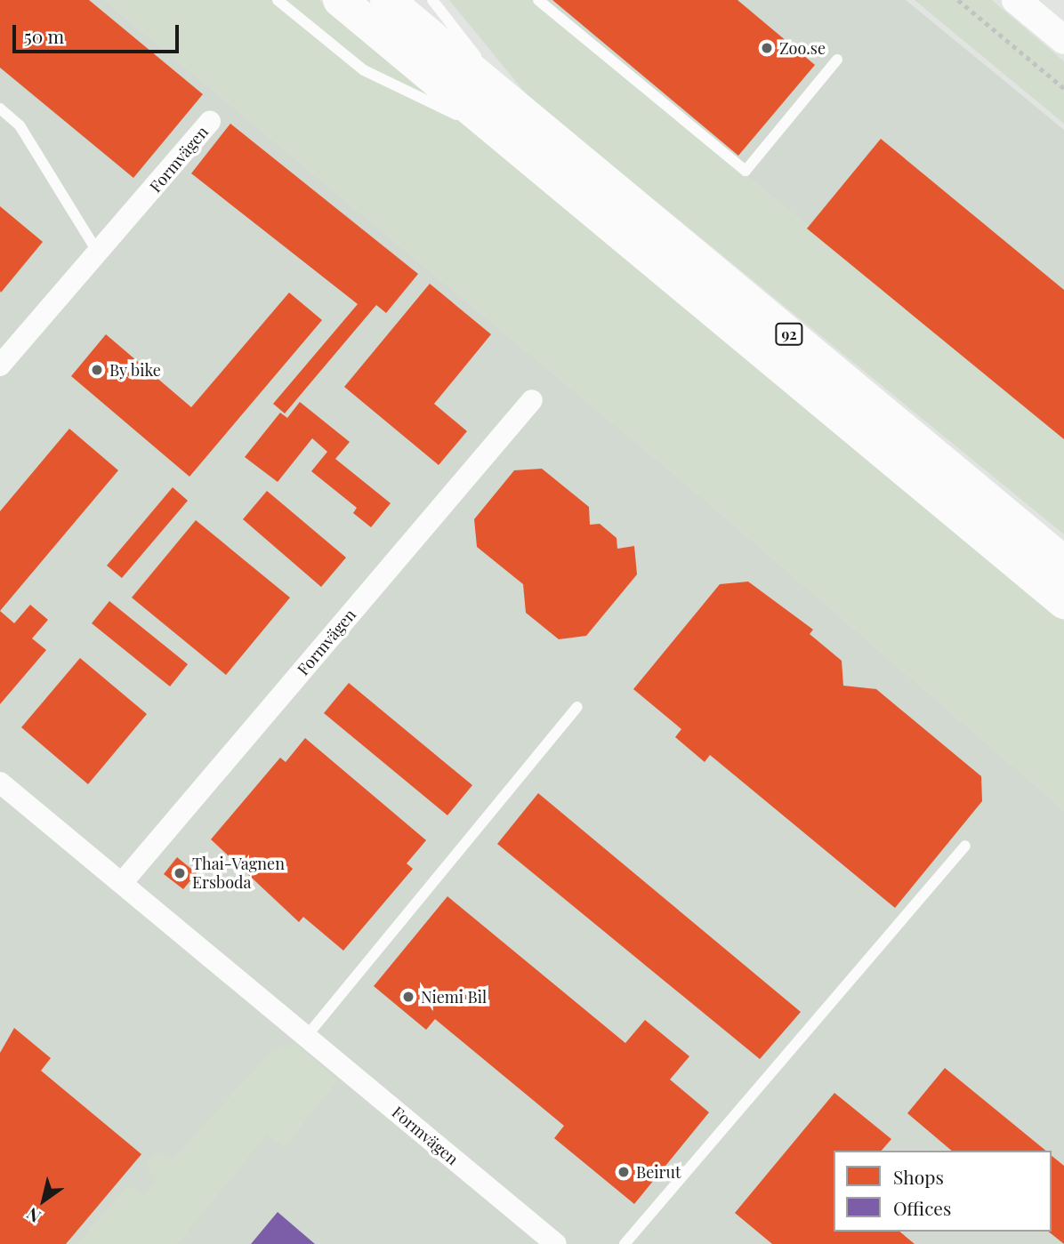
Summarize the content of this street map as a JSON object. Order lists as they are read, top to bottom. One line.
{"streets":{"highway":["92"],"street":["Formvägen"]},"places":["Zoo.se","By bike","Thai-Vagnen Ersboda","Niemi Bil","Beirut"],"legend":["Shops","Offices"],"scale_bar":"50 m","north":"bottom left"}
